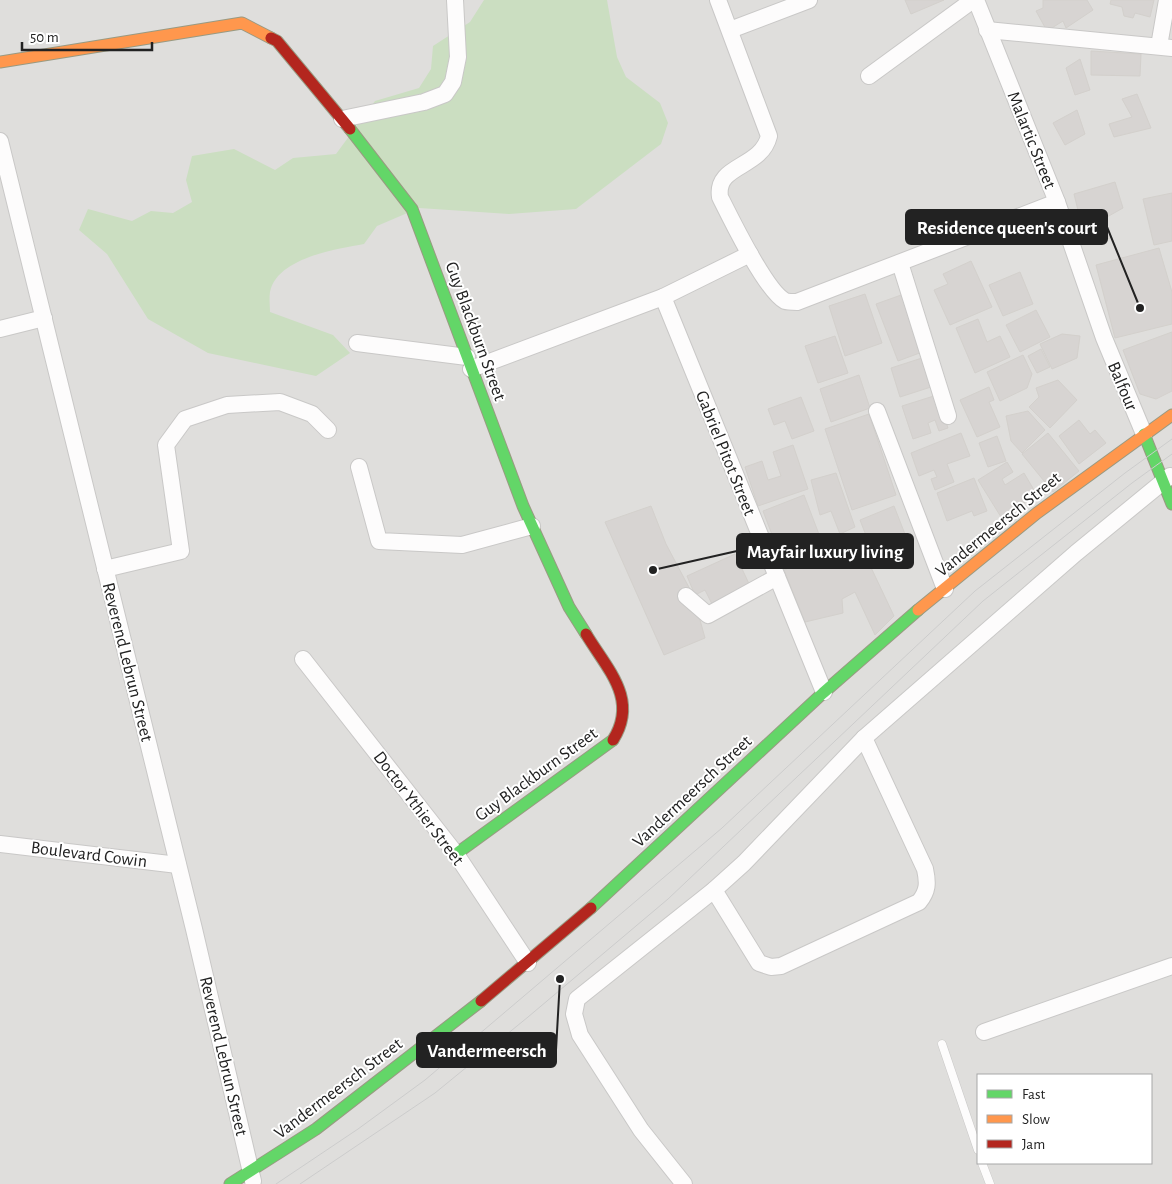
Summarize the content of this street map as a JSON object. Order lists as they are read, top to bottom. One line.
{"streets":{"street":["Malartic Street","Guy Blackburn Street","Balfour","Gabriel Pitot Street","Vandermeersch Street","Reverend Lebrun Street","Doctor Ythier Street","Boulevard Cowin"]},"crossings":[["Malartic Street","Balfour"],["Guy Blackburn Street","Doctor Ythier Street"],["Balfour","Vandermeersch Street"],["Gabriel Pitot Street","Vandermeersch Street"],["Vandermeersch Street","Reverend Lebrun Street"],["Vandermeersch Street","Doctor Ythier Street"],["Reverend Lebrun Street","Boulevard Cowin"]],"places":["Residence queen's court","Mayfair luxury living","Vandermeersch"],"legend":["Fast","Slow","Jam"],"scale_bar":"50 m"}
